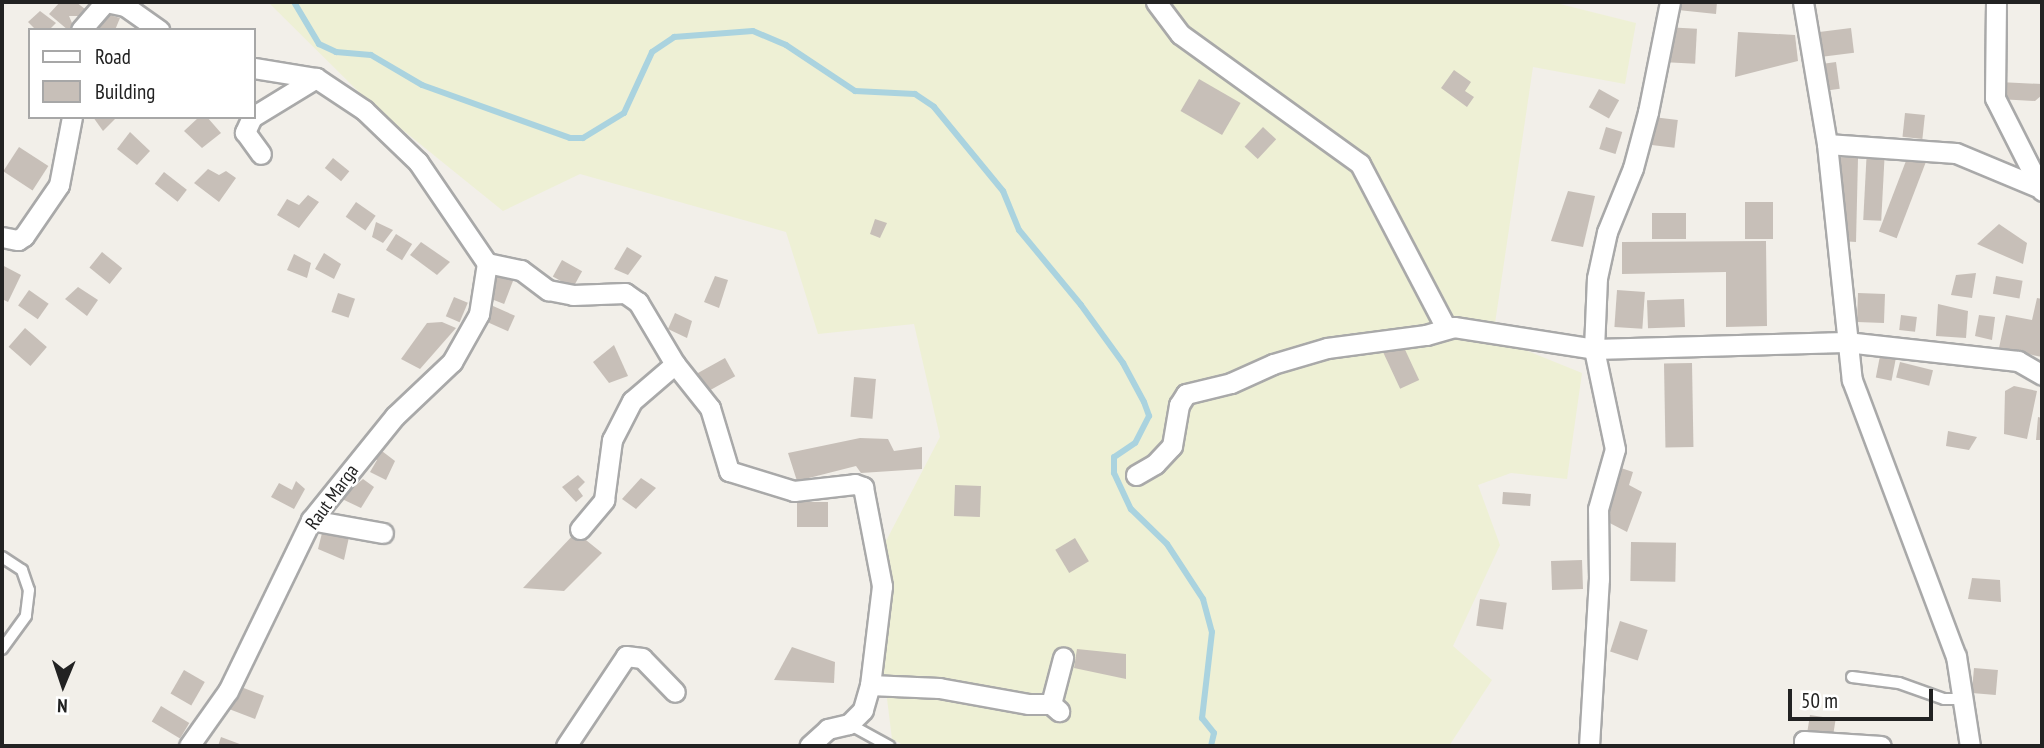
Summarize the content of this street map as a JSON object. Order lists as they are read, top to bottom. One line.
{"streets":{"street":["Raut Marga"]},"legend":["Road","Building"],"scale_bar":"50 m","north":"bottom"}
